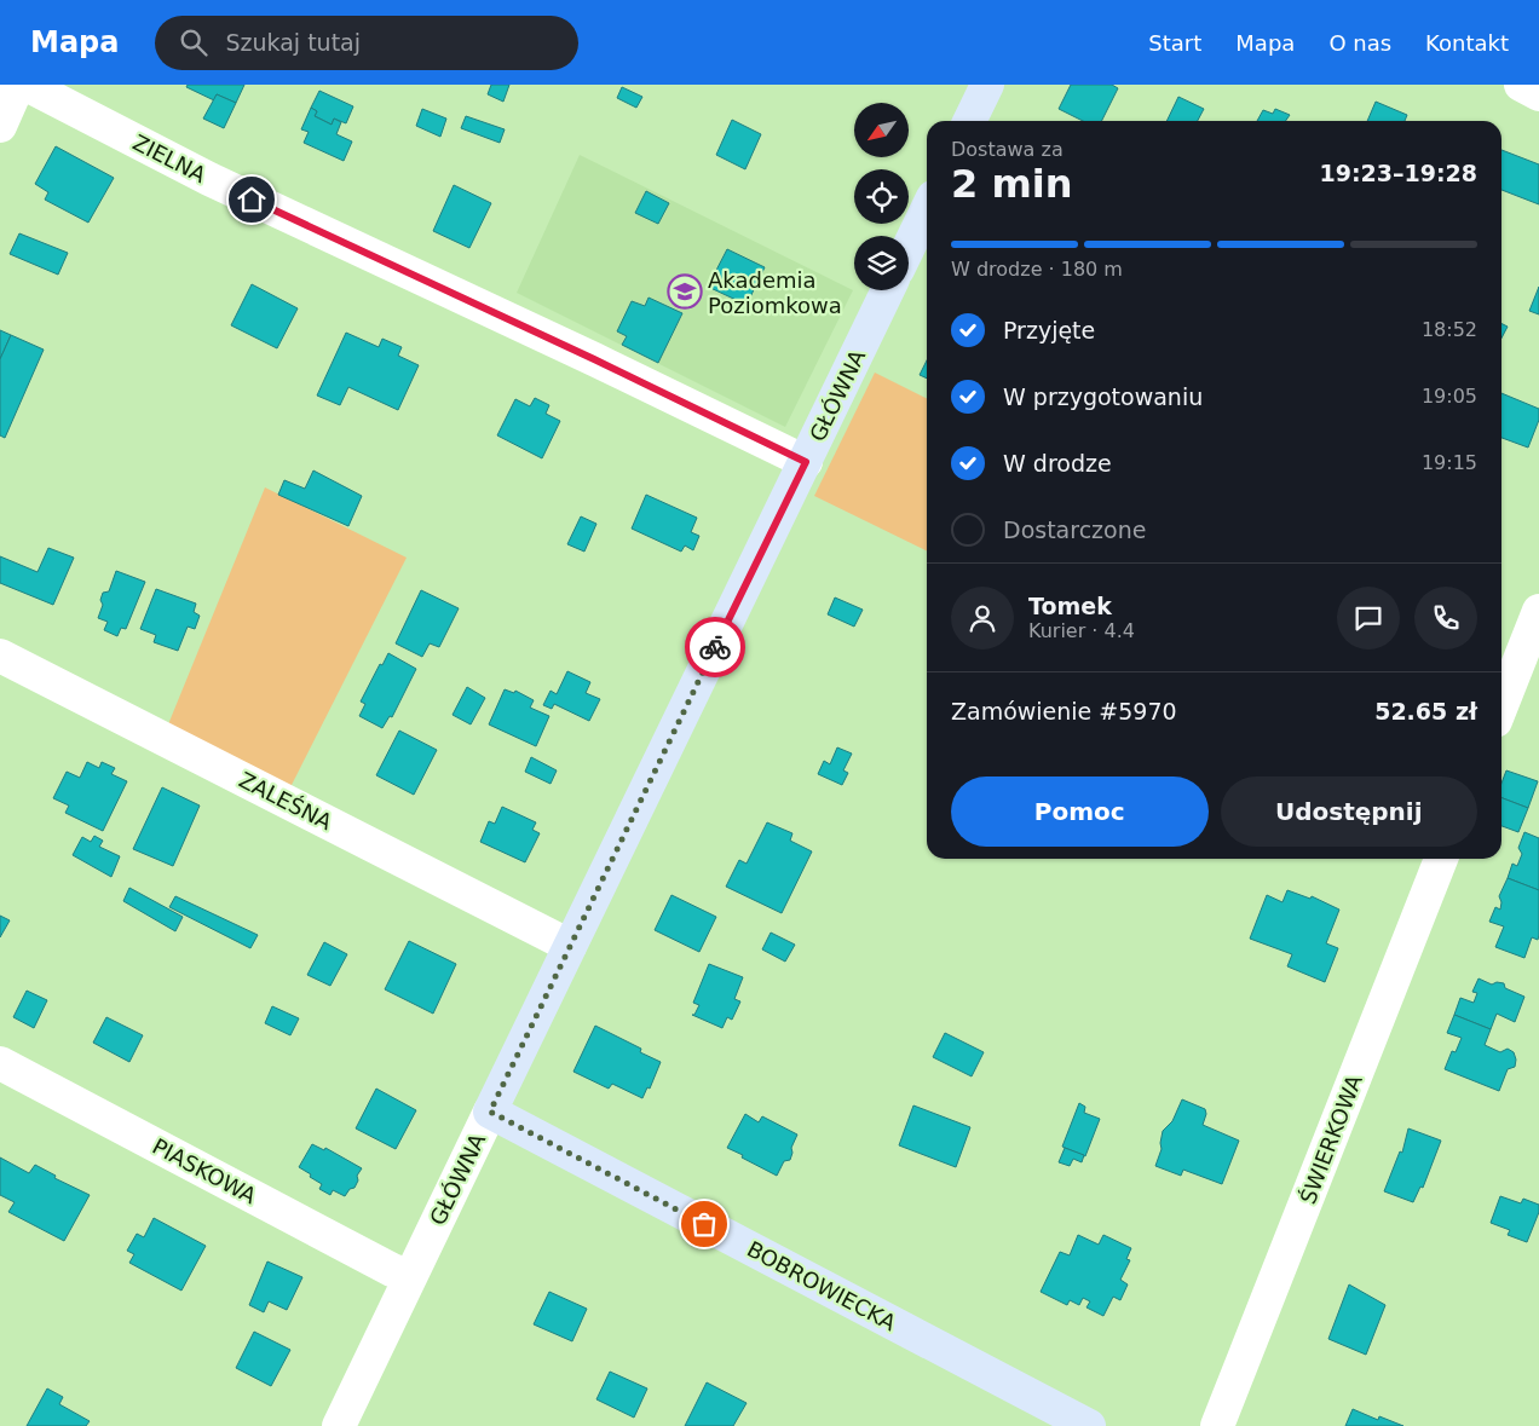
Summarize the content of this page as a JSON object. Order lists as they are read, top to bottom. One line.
{"streets":{"street":["ZIELNA","GŁÓWNA","ZALEŚNA","ŚWIERKOWA","PIASKOWA","BOBROWIECKA"]},"crossings":[["ZIELNA","GŁÓWNA"],["GŁÓWNA","ZALEŚNA"],["GŁÓWNA","PIASKOWA"],["GŁÓWNA","BOBROWIECKA"]],"places":{"school or university":["Akademia Poziomkowa"]},"north":"bottom left","page":{"header":"Mapa","search":"Szukaj tutaj","nav":["Start","Mapa","O nas","Kontakt"],"heading":["2 min","Dostawa za","19:23–19:28"],"panel":["Tomek","Kurier · 4.4","Zamówienie #5970","52.65 zł"],"bar":"W drodze · 180 m","list":[["Przyjęte","18:52"],["W przygotowaniu","19:05"],["W drodze","19:15"],"Dostarczone"],"buttons":["Pomoc","Udostępnij"]}}
